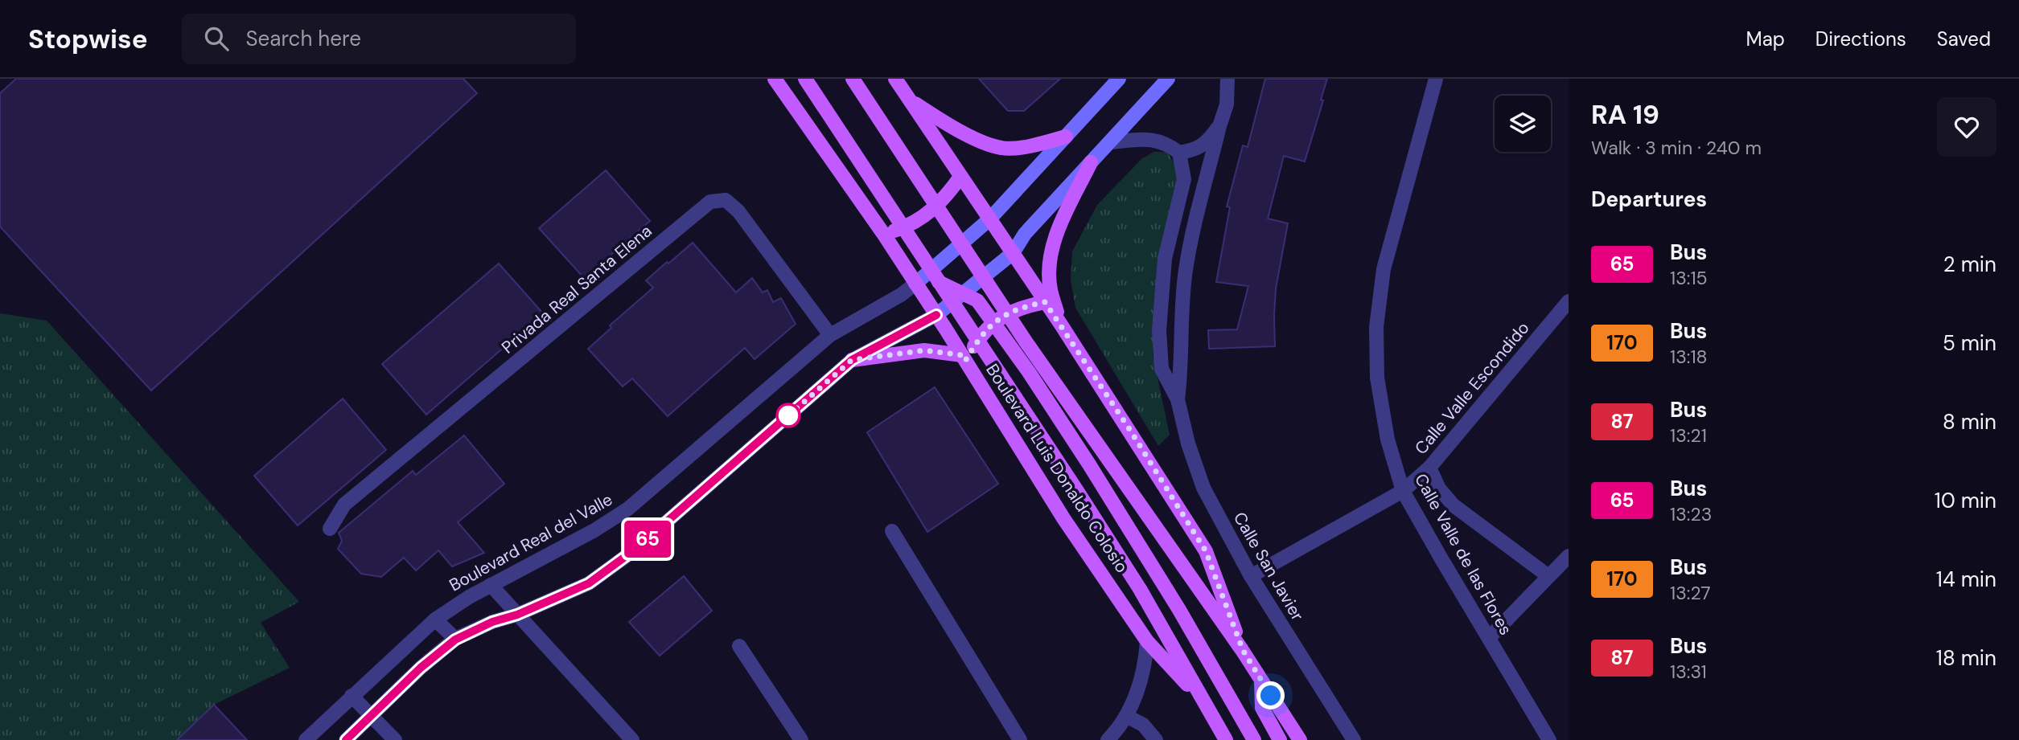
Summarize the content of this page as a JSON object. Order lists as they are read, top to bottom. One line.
{"streets":{"main road":["Boulevard Luis Donaldo Colosio"],"street":["Privada Real Santa Elena","Calle Valle Escondido","Boulevard Real del Valle","Calle Valle de las Flores","Calle San Javier"]},"crossings":[["Privada Real Santa Elena","Boulevard Real del Valle"],["Calle Valle Escondido","Calle Valle de las Flores"],["Calle Valle Escondido","Calle San Javier"],["Boulevard Luis Donaldo Colosio","Boulevard Real del Valle"]],"lines":["bus line 65"],"page":{"header":"Stopwise","search":"Search here","nav":["Map","Directions","Saved"],"on_map":"65","heading":[["RA 19","Walk · 3 min · 240 m"],"Departures"],"list":[{"mark":"65","name":"Bus","note":"13:15","value":"2 min"},{"mark":"170","name":"Bus","note":"13:18","value":"5 min"},{"mark":"87","name":"Bus","note":"13:21","value":"8 min"},{"mark":"65","name":"Bus","note":"13:23","value":"10 min"},{"mark":"170","name":"Bus","note":"13:27","value":"14 min"},{"mark":"87","name":"Bus","note":"13:31","value":"18 min"}]}}
